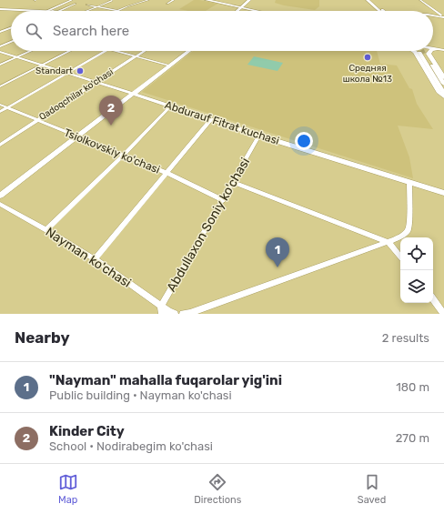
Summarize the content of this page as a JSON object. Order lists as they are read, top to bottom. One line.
{"streets":{"street":["Qadoqchilar ko'chasi","Abdurauf Fitrat kuchasi","Tsiolkovskiy ko'chasi","Abdullaxon Soniy ko'chasi","Nayman ko'chasi"]},"crossings":[["Qadoqchilar ko'chasi","Abdurauf Fitrat kuchasi"],["Qadoqchilar ko'chasi","Tsiolkovskiy ko'chasi"],["Abdurauf Fitrat kuchasi","Abdullaxon Soniy ko'chasi"],["Tsiolkovskiy ko'chasi","Abdullaxon Soniy ko'chasi"],["Abdullaxon Soniy ko'chasi","Nayman ko'chasi"]],"places":["Средняя школа №13","Standart"],"page":{"search":"Search here","pins":["2","1"],"heading":["Nearby","2 results"],"list":[{"mark":"1","name":"\"Nayman\" mahalla fuqarolar yig'ini","note":"Public building · Nayman ko'chasi","value":"180 m"},{"mark":"2","name":"Kinder City","note":"School · Nodirabegim ko'chasi","value":"270 m"}],"nav":["Map","Directions","Saved"]}}
